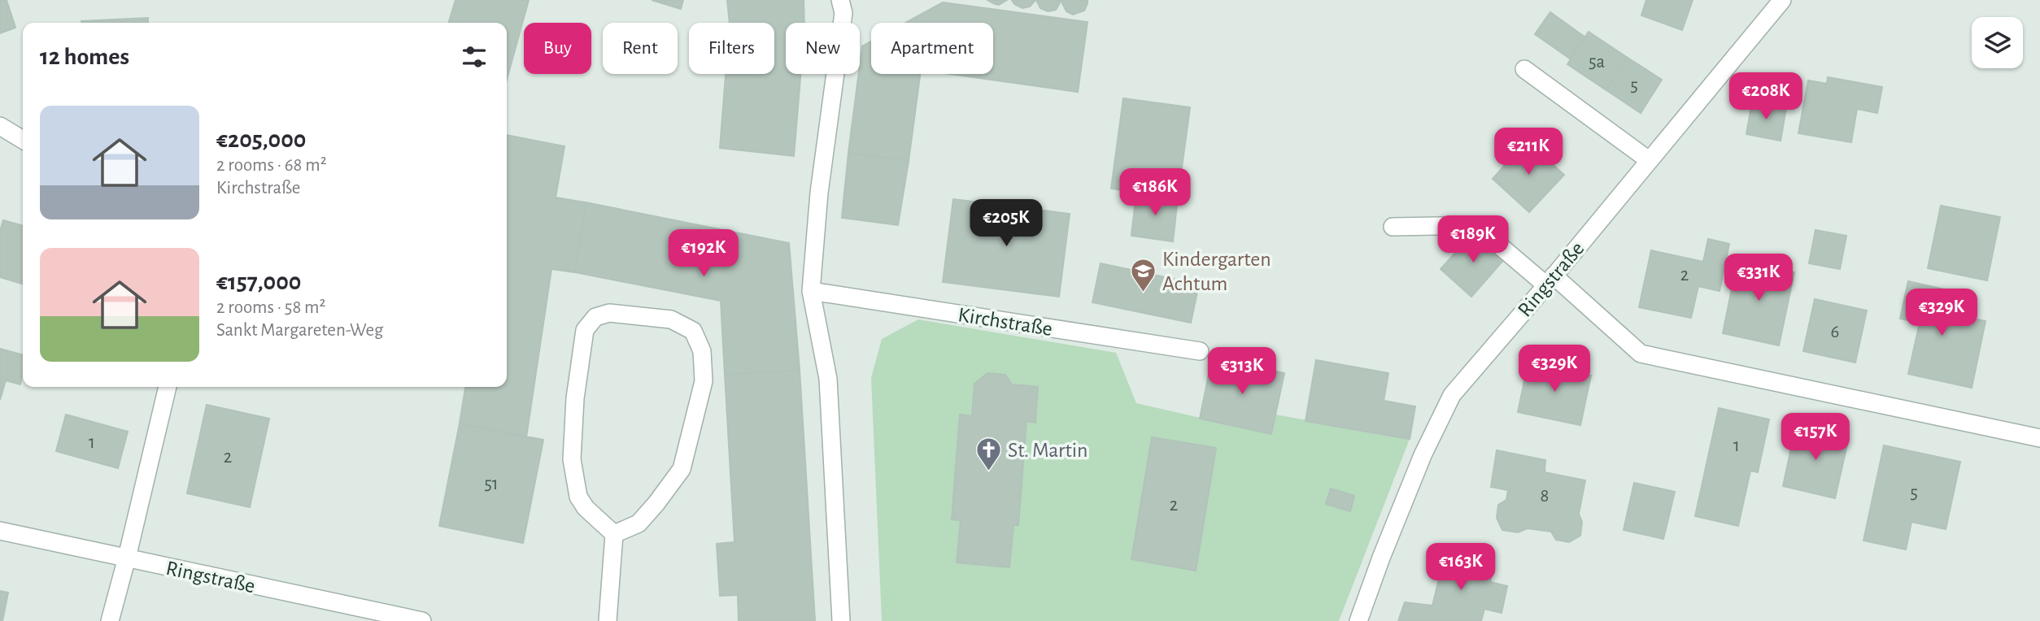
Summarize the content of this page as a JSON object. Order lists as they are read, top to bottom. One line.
{"streets":{"street":["Ringstraße","Kirchstraße"]},"places":{"school or university":["Kindergarten Achtum"],"church":["St. Martin"]},"house_numbers":["5a","5","2","6","1","1","2","51","5","8","2"],"page":{"chip":["Buy","Rent","Filters","New","Apartment"],"heading":"12 homes","price":["€208K","€211K","€186K","€205K","€189K","€192K","€331K","€329K","€329K","€313K","€157K","€163K"],"list":[{"name":"€205,000","note":"2 rooms · 68 m² · Kirchstraße"},{"name":"€157,000","note":"2 rooms · 58 m² · Sankt Margareten-Weg"}]}}
